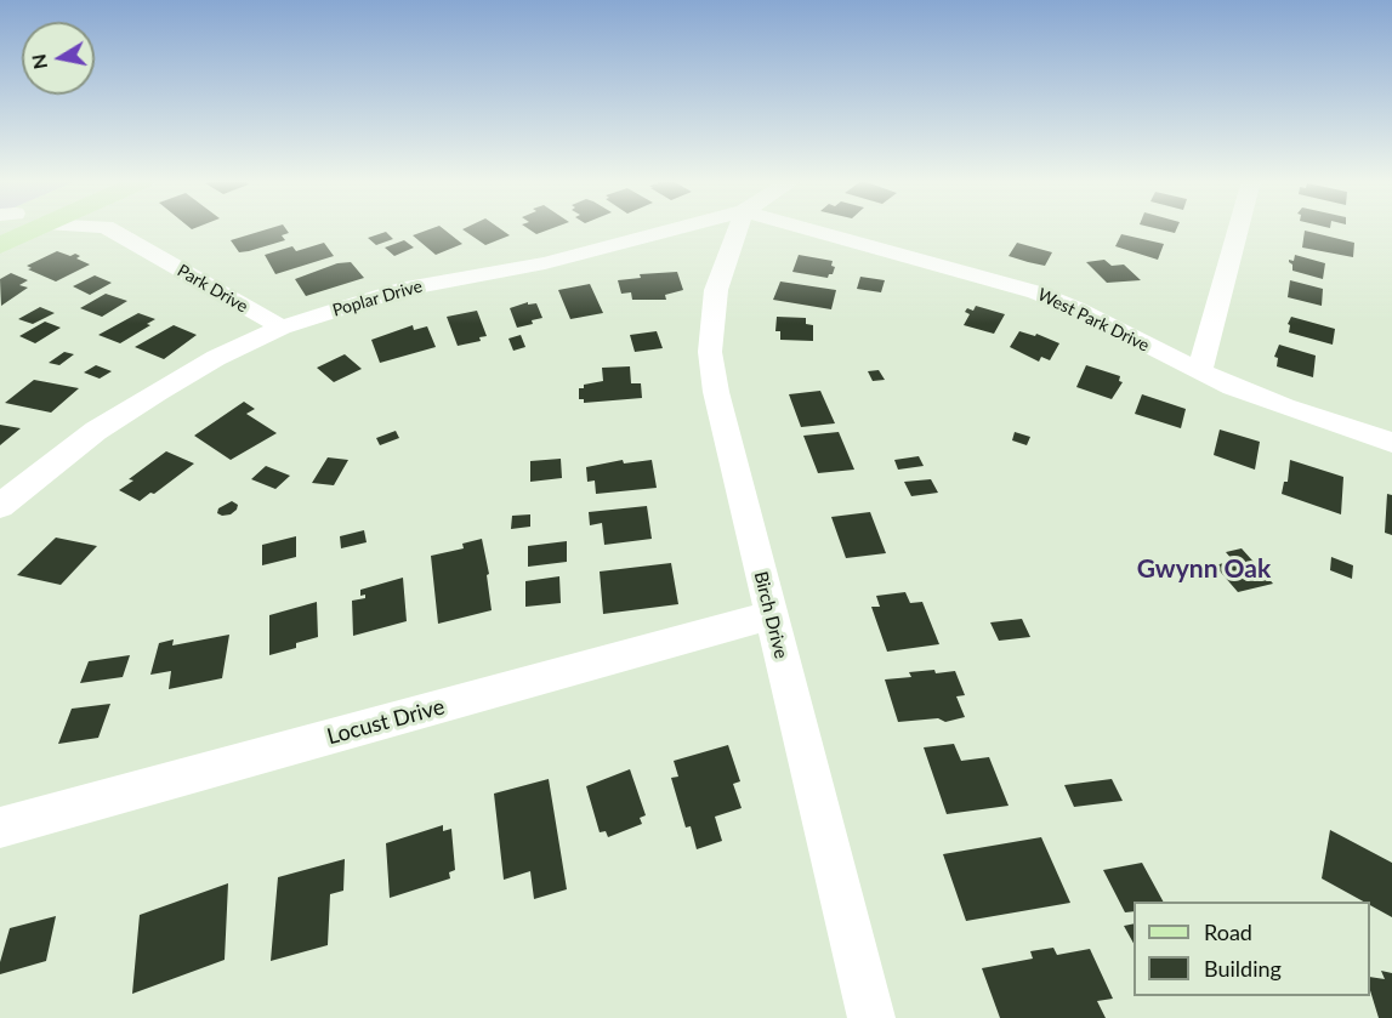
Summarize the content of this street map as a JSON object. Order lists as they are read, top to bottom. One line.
{"streets":{"street":["Park Drive","Poplar Drive","West Park Drive","Birch Drive","Locust Drive"]},"crossings":[["Park Drive","Poplar Drive"],["Birch Drive","Locust Drive"]],"districts":["Gwynn Oak"],"legend":["Road","Building"],"north":"left"}
